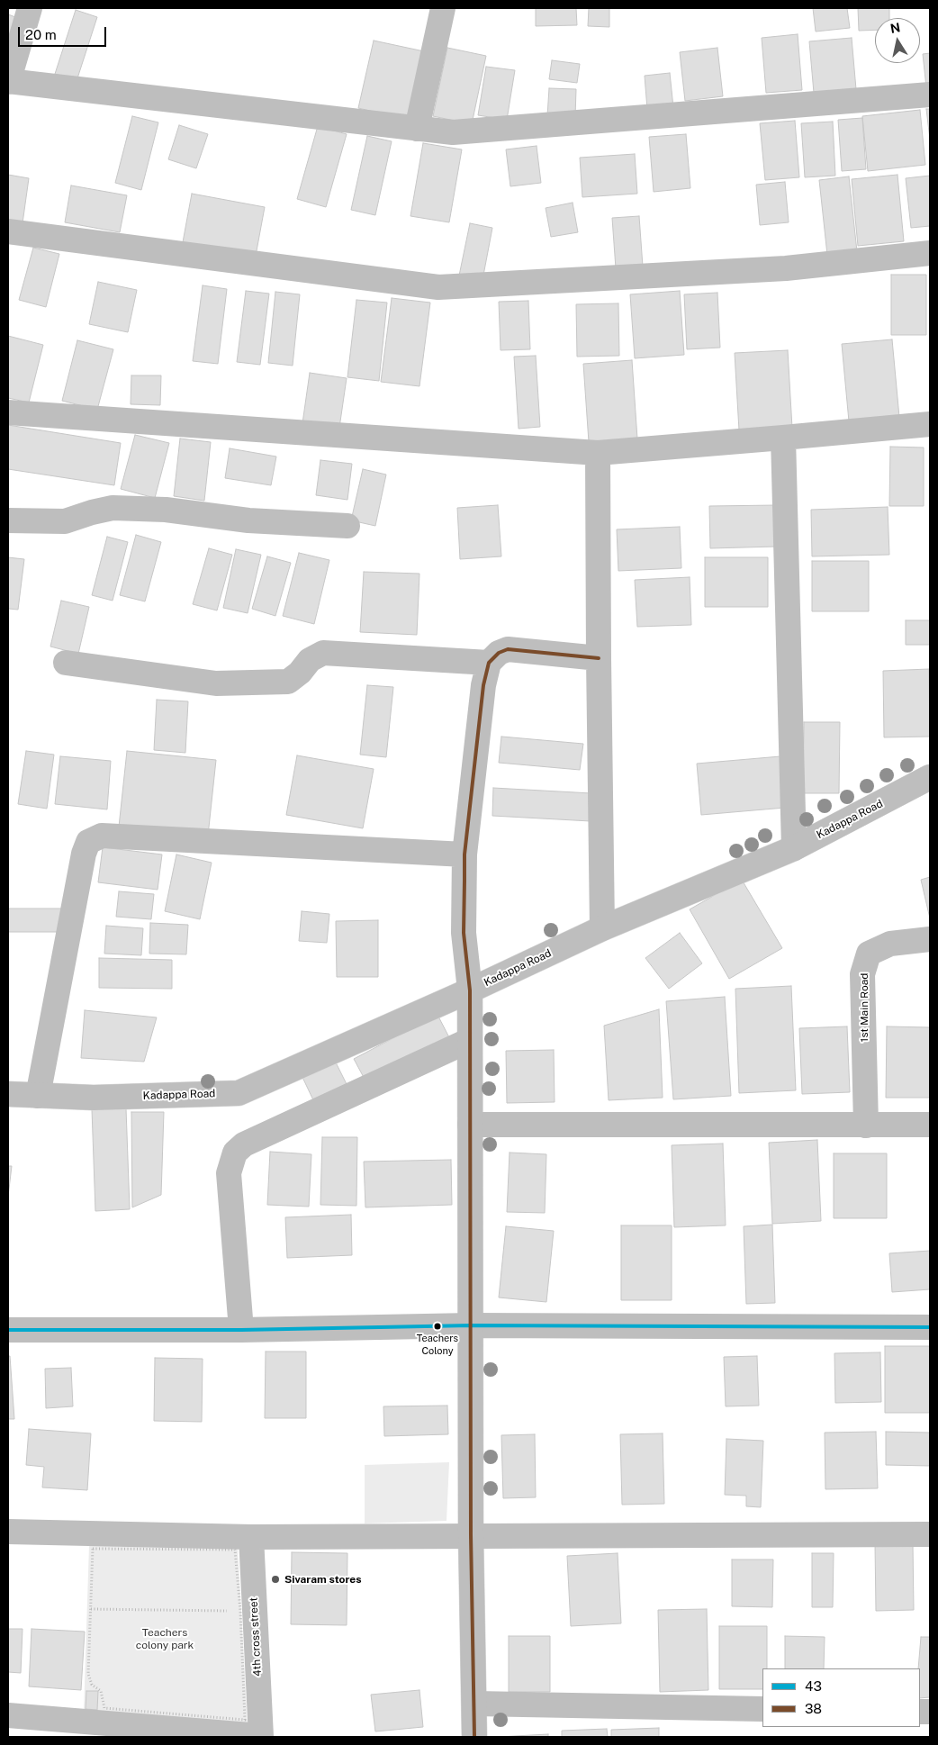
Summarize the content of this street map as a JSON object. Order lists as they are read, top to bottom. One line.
{"streets":{"street":["Kadappa Road","1st Main Road","4th cross street"]},"parks":["Teachers colony park"],"places":["Teachers Colony","Sivaram stores"],"lines":["transit line 38","transit line 43"],"legend":["43","38"],"scale_bar":"20 m","north":"top"}
